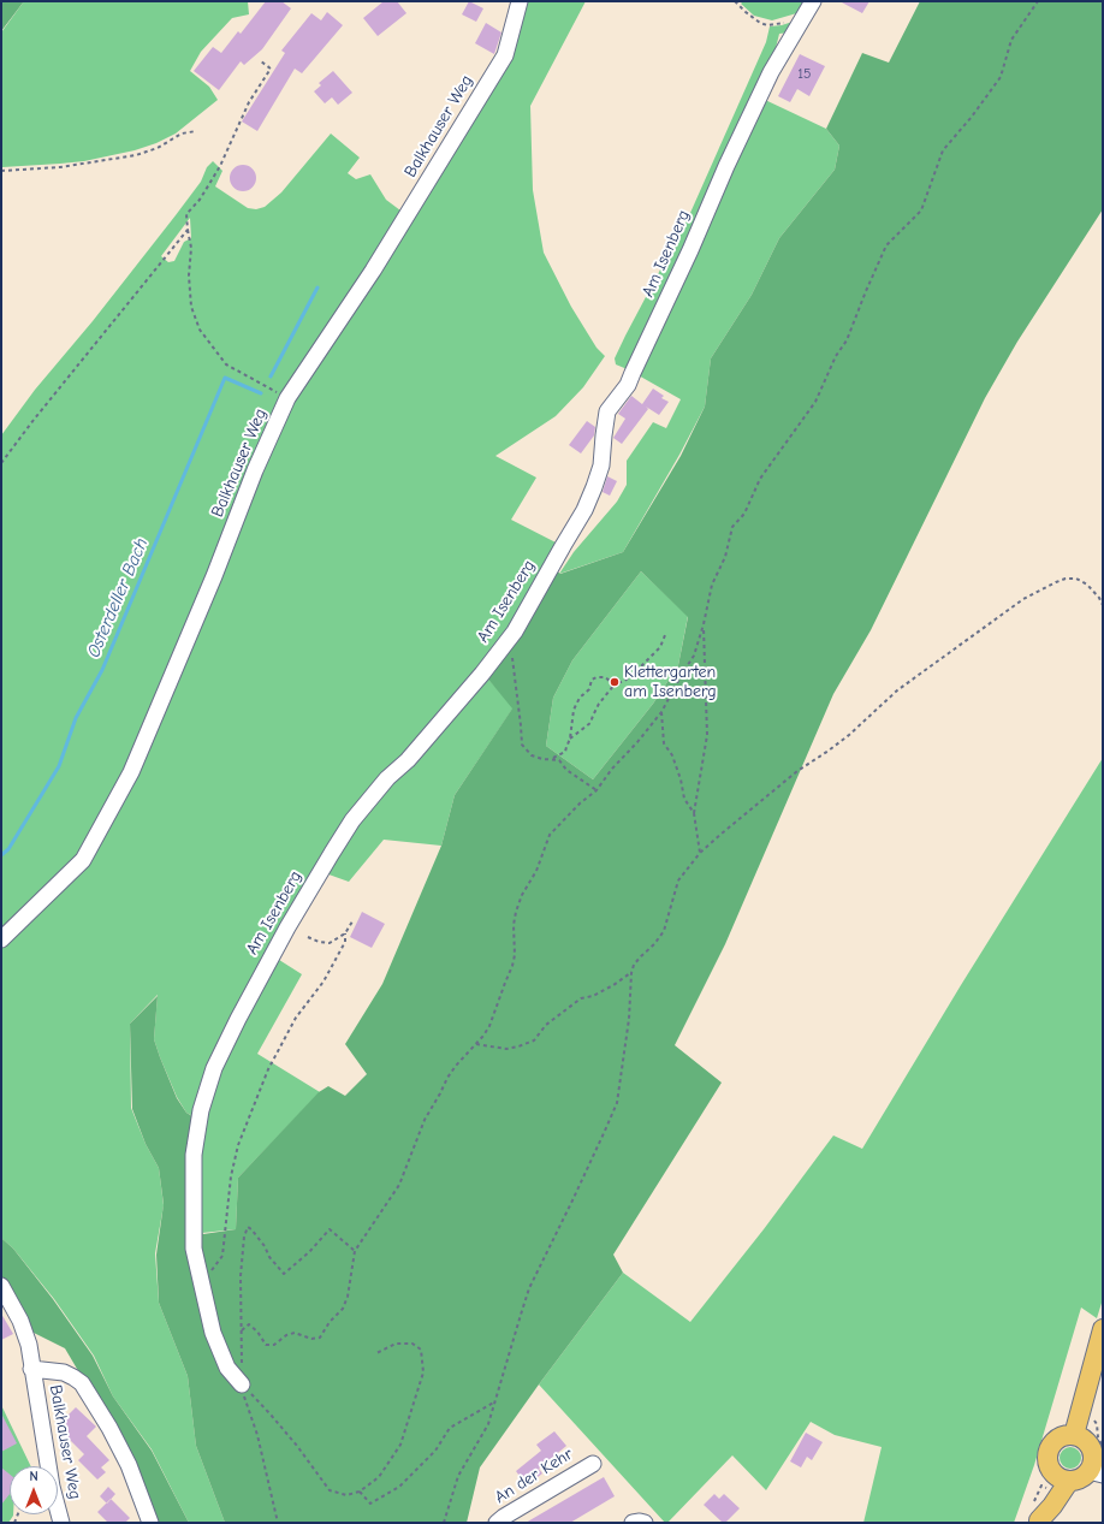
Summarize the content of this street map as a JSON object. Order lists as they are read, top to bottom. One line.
{"streets":{"street":["Balkhauser Weg","Am Isenberg","An der Kehr"]},"water":["Osterdeller Bach"],"places":["Klettergarten am Isenberg"],"house_numbers":["15"],"north":"top"}
